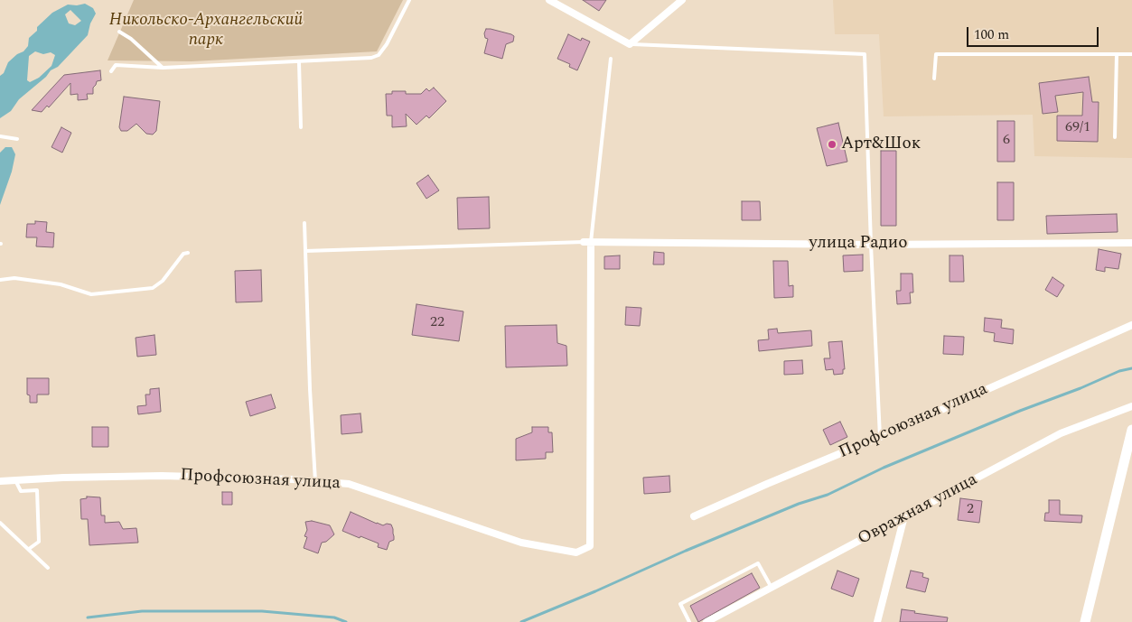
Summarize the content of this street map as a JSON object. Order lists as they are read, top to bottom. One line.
{"streets":{"street":["улица Радио","Профсоюзная улица","Овражная улица"]},"crossings":[["улица Радио","Профсоюзная улица"]],"parks":["Никольско-Архангельский парк"],"places":["Арт&Шок"],"house_numbers":["69/1","6","22","2"],"scale_bar":"100 m"}
